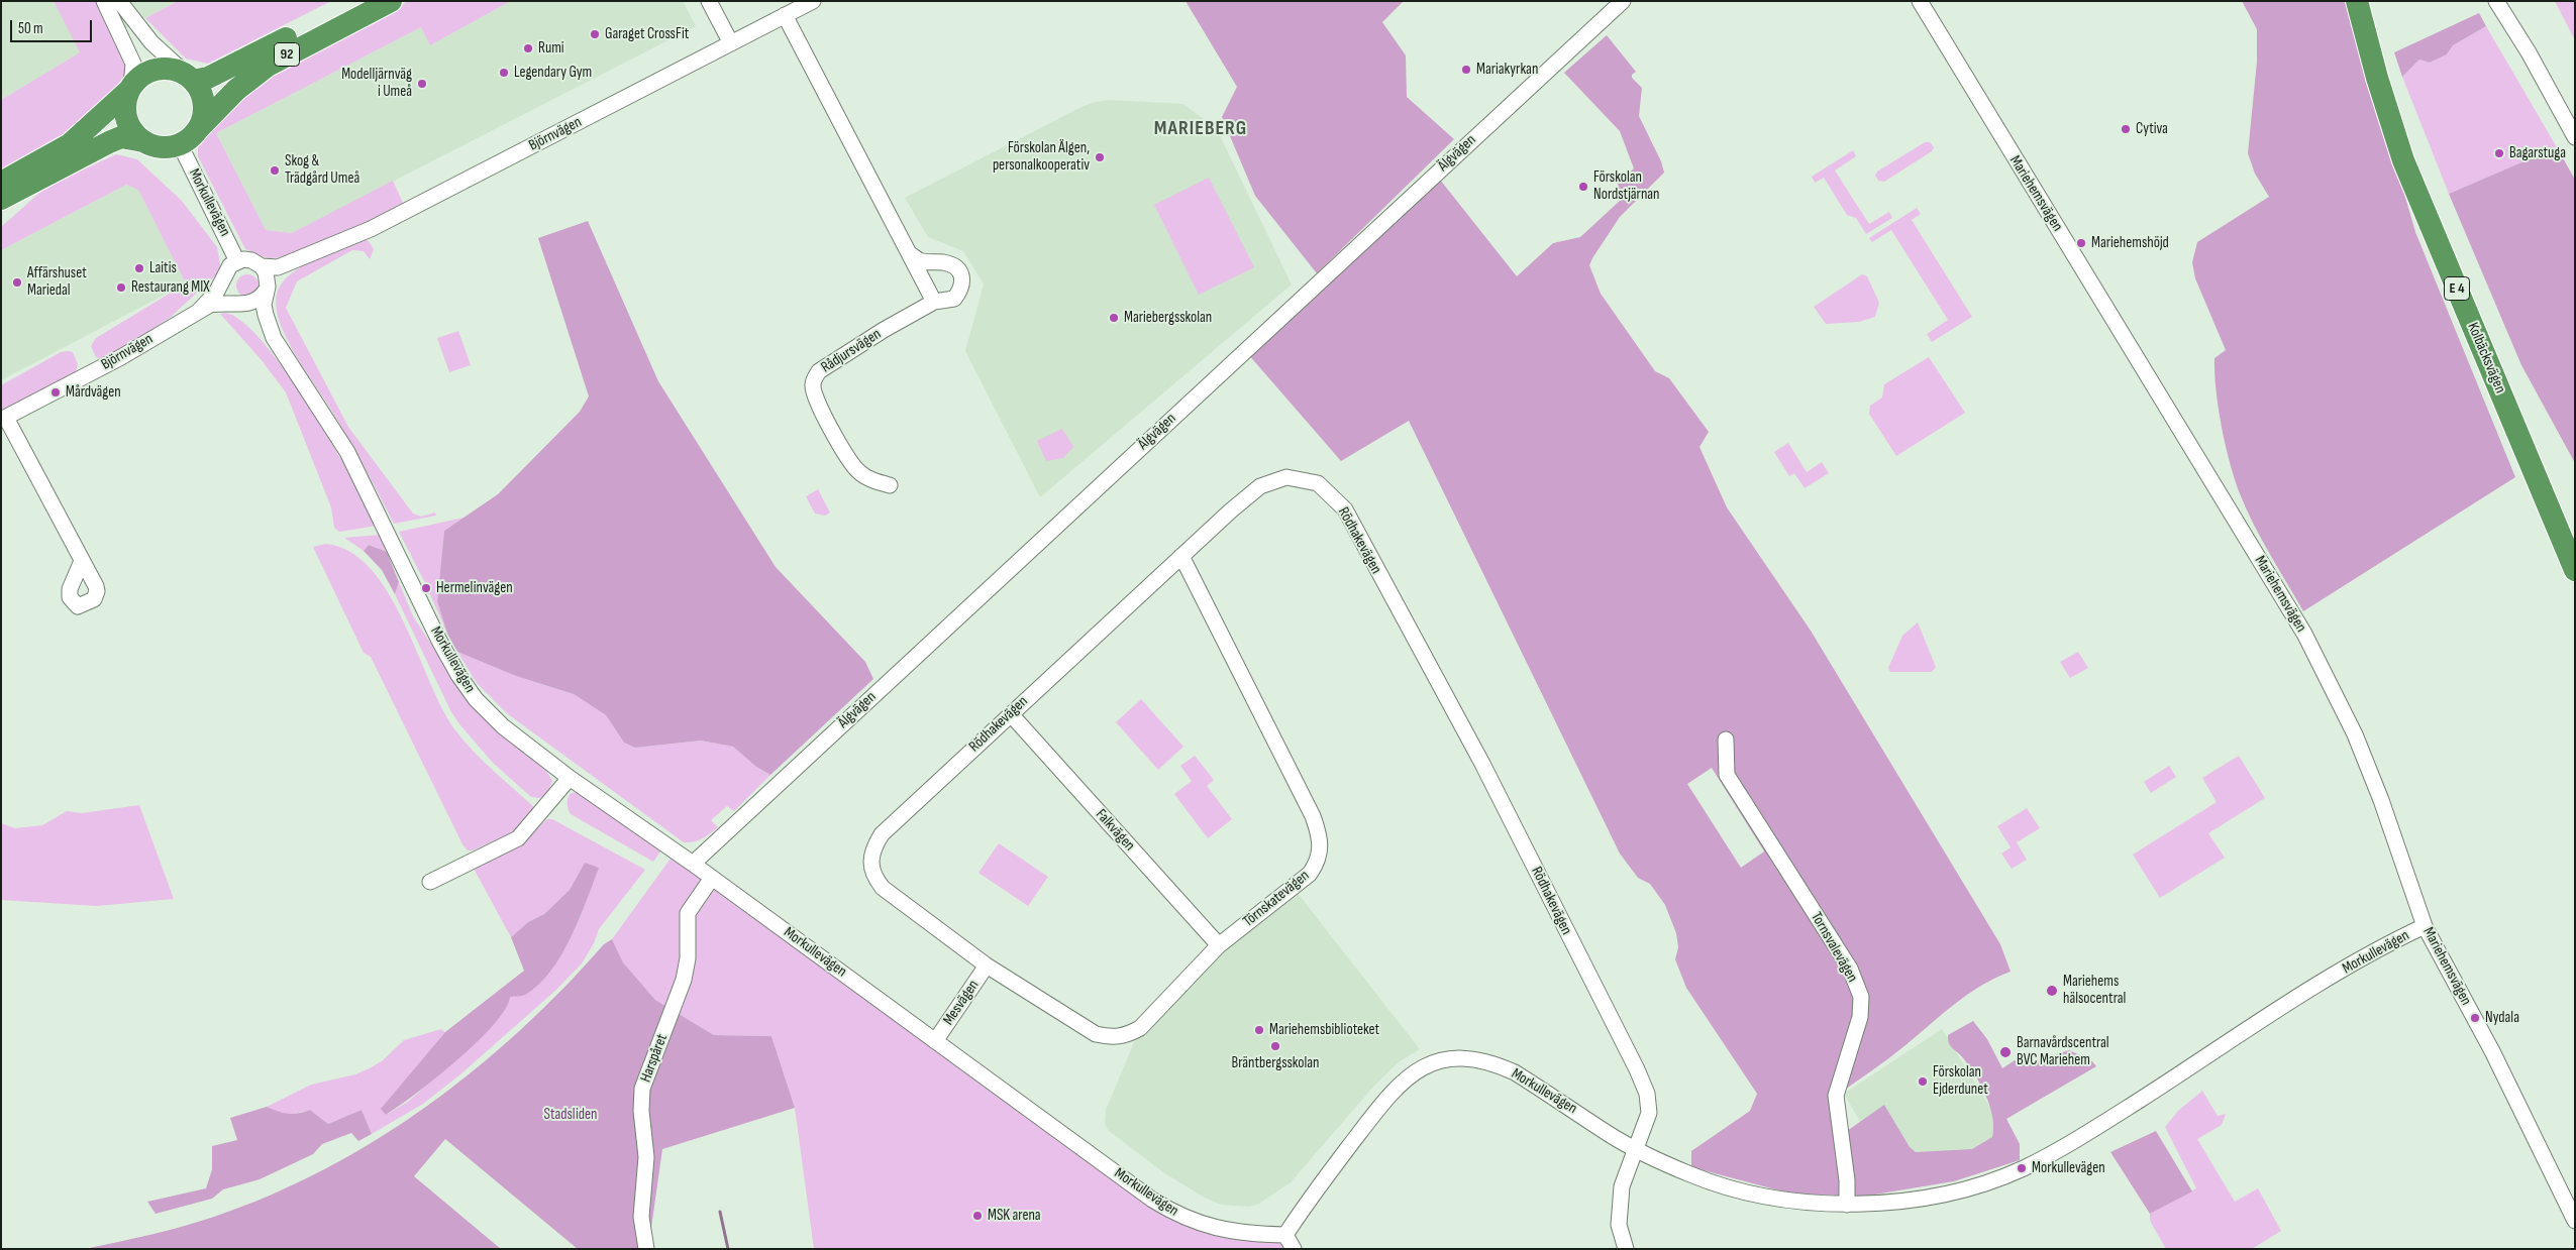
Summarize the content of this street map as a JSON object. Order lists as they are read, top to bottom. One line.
{"streets":{"highway":["92","E 4","Kolbäcksvägen"],"street":["Björnvägen","Älgvägen","Mariehemsvägen","Morkullevägen","Rådjursvägen","Rödhakevägen","Falkvägen","Törnskatevägen","Tornsvalevägen","Mesvägen","Harspåret"]},"crossings":[["92","Morkullevägen"],["Björnvägen","Morkullevägen"],["Älgvägen","Morkullevägen"],["Mariehemsvägen","Morkullevägen"],["Morkullevägen","Rödhakevägen"],["Morkullevägen","Tornsvalevägen"],["Morkullevägen","Mesvägen"],["Morkullevägen","Harspåret"],["Rödhakevägen","Falkvägen"],["Rödhakevägen","Törnskatevägen"],["Rödhakevägen","Mesvägen"],["Falkvägen","Törnskatevägen"],["Törnskatevägen","Mesvägen"]],"districts":["MARIEBERG"],"parks":["Stadsliden"],"places":["Garaget CrossFit","Rumi","Mariakyrkan","Legendary Gym","Modelljärnväg i Umeå","Cytiva","Bagarstuga","Förskolan Älgen, personalkooperativ","Skog & Trädgård Umeå","Förskolan Nordstjärnan","Mariehemshöjd","Laitis","Affärshuset Mariedal","Restaurang MIX","Mariebergsskolan","Mårdvägen","Hermelinvägen","Mariehems hälsocentral","Nydala","Mariehemsbiblioteket","Bräntbergsskolan","Barnavårdscentral BVC Mariehem","Förskolan Ejderdunet","Morkullevägen","MSK arena"],"scale_bar":"50 m"}
